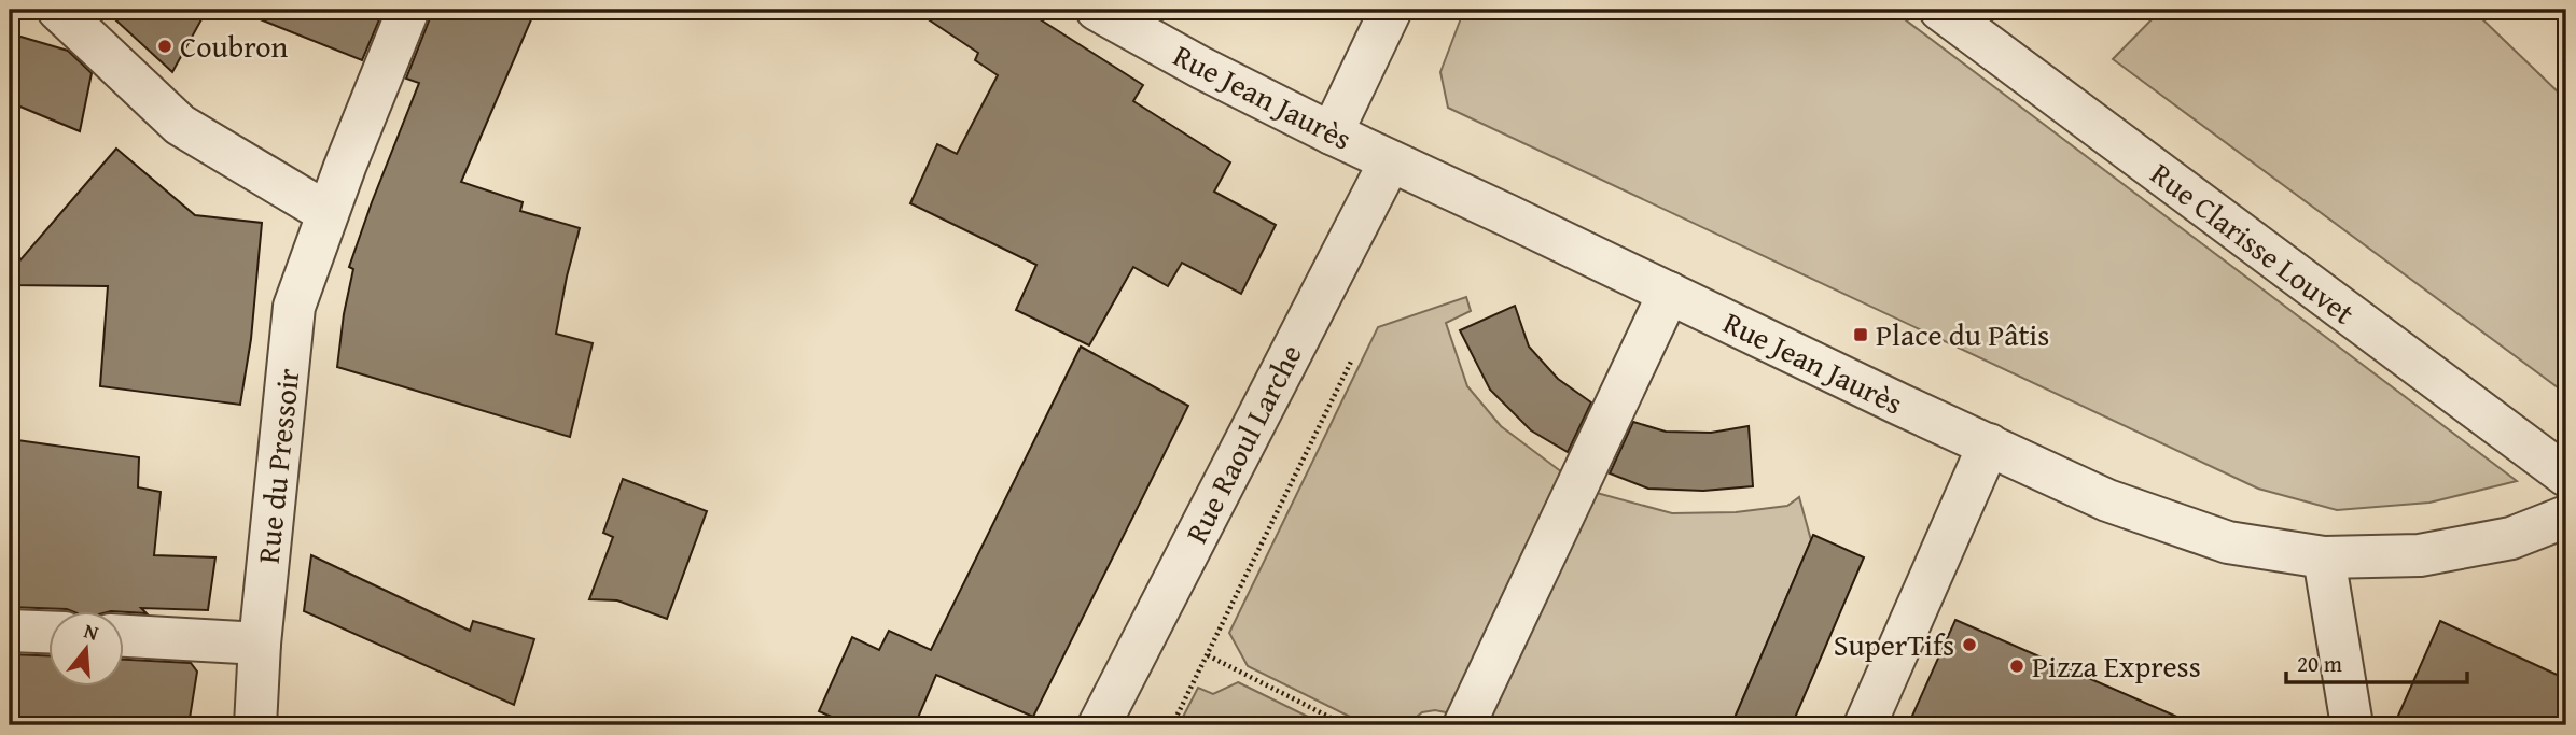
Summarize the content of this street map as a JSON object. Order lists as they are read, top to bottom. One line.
{"streets":{"street":["Rue Jean Jaurès","Rue Clarisse Louvet","Rue Raoul Larche","Rue du Pressoir"]},"crossings":[["Rue Jean Jaurès","Rue Raoul Larche"]],"places":{"other":["Coubron","SuperTifs","Pizza Express"],"transit":["Place du Pâtis"]},"scale_bar":"20 m","north":"top"}
